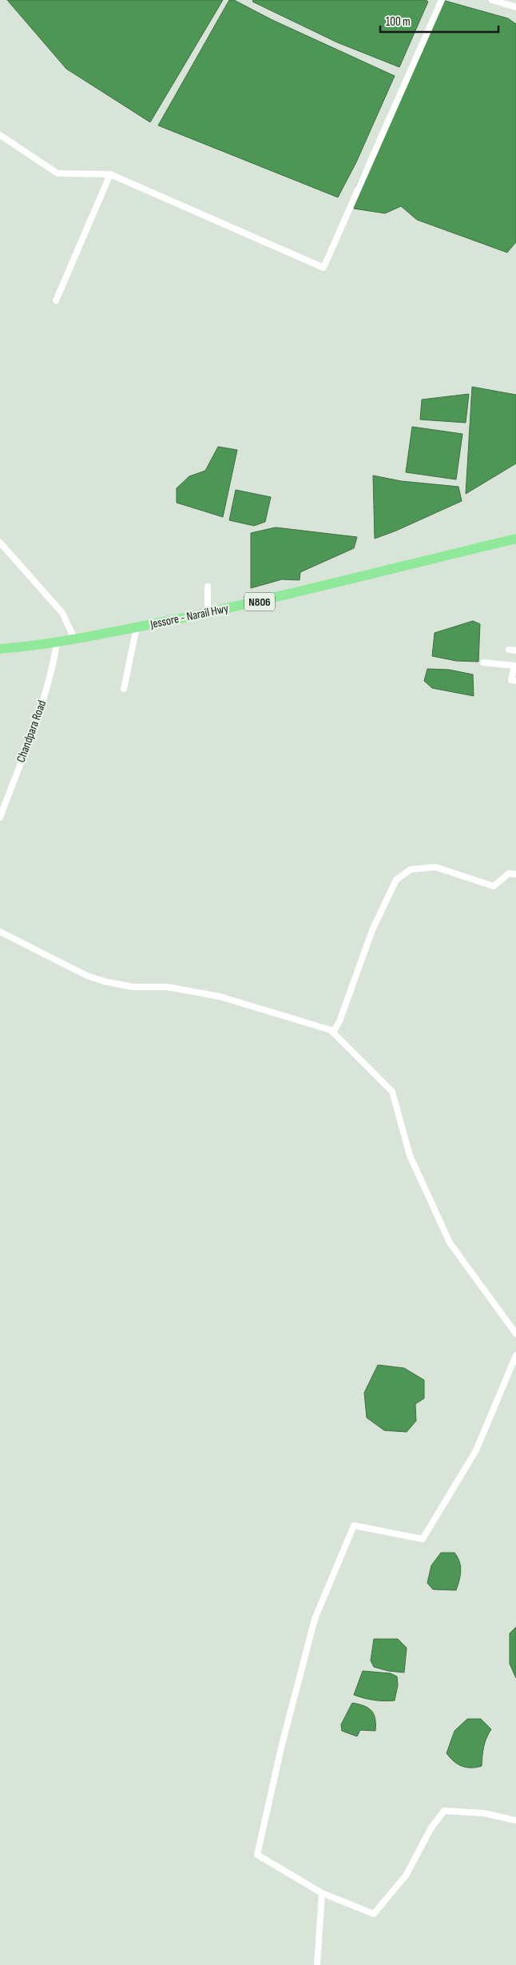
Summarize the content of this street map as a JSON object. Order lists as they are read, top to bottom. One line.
{"streets":{"highway":["N806","Jessore - Narail Hwy"],"street":["Chandpara Road"]},"crossings":[["Jessore - Narail Hwy","Chandpara Road"]],"scale_bar":"100 m"}
